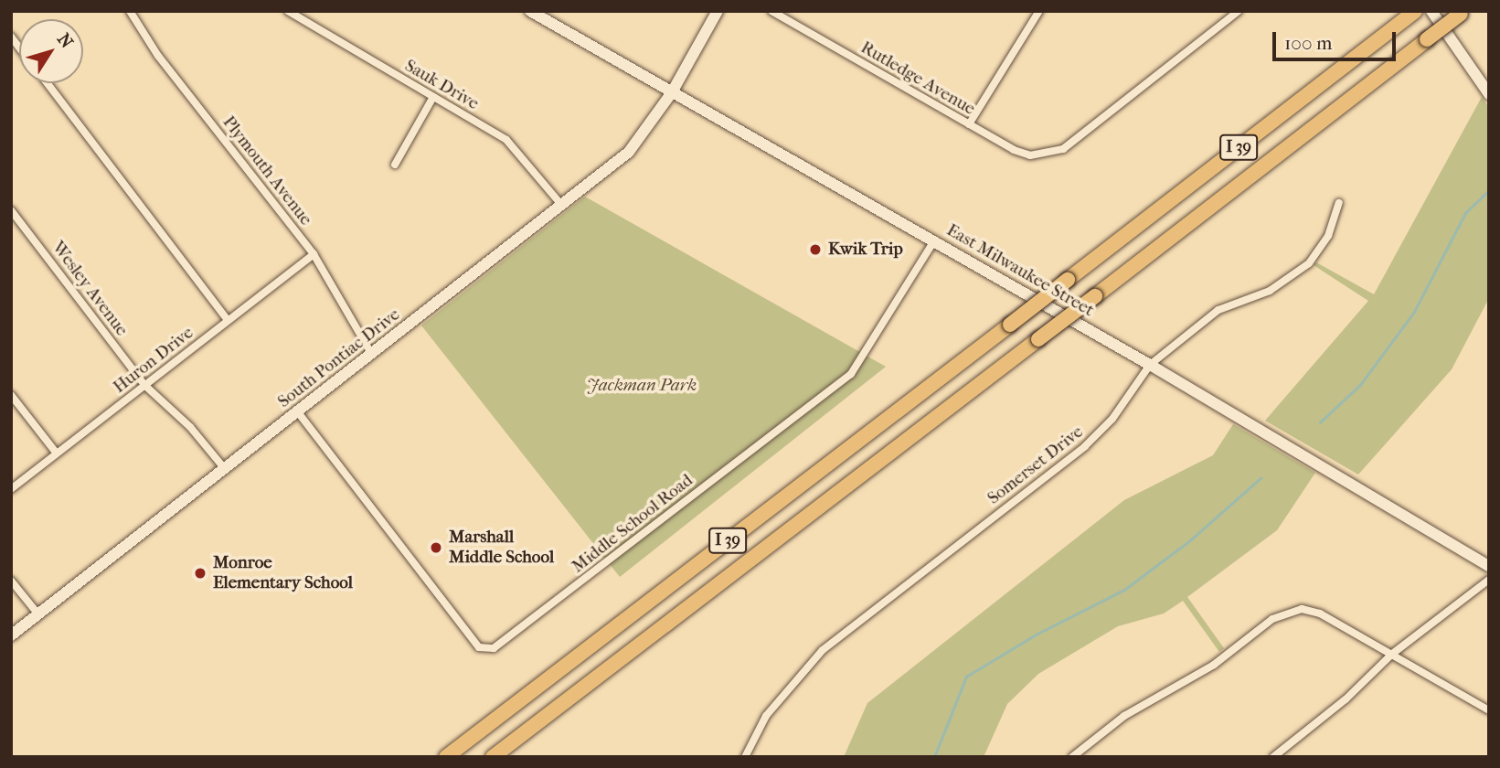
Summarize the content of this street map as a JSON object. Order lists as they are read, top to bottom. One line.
{"streets":{"highway":["I 39"],"main road":["East Milwaukee Street","South Pontiac Drive"],"street":["Rutledge Avenue","Sauk Drive","Plymouth Avenue","Wesley Avenue","Huron Drive","Somerset Drive","Middle School Road"]},"crossings":[["Sauk Drive","South Pontiac Drive"],["Plymouth Avenue","South Pontiac Drive"],["Plymouth Avenue","Huron Drive"],["East Milwaukee Street","South Pontiac Drive"],["East Milwaukee Street","Somerset Drive"],["East Milwaukee Street","Middle School Road"],["Wesley Avenue","South Pontiac Drive"],["Wesley Avenue","Huron Drive"],["South Pontiac Drive","Middle School Road"]],"parks":["Jackman Park"],"places":["Kwik Trip","Marshall Middle School","Monroe Elementary School"],"scale_bar":"100 m","north":"top right"}
